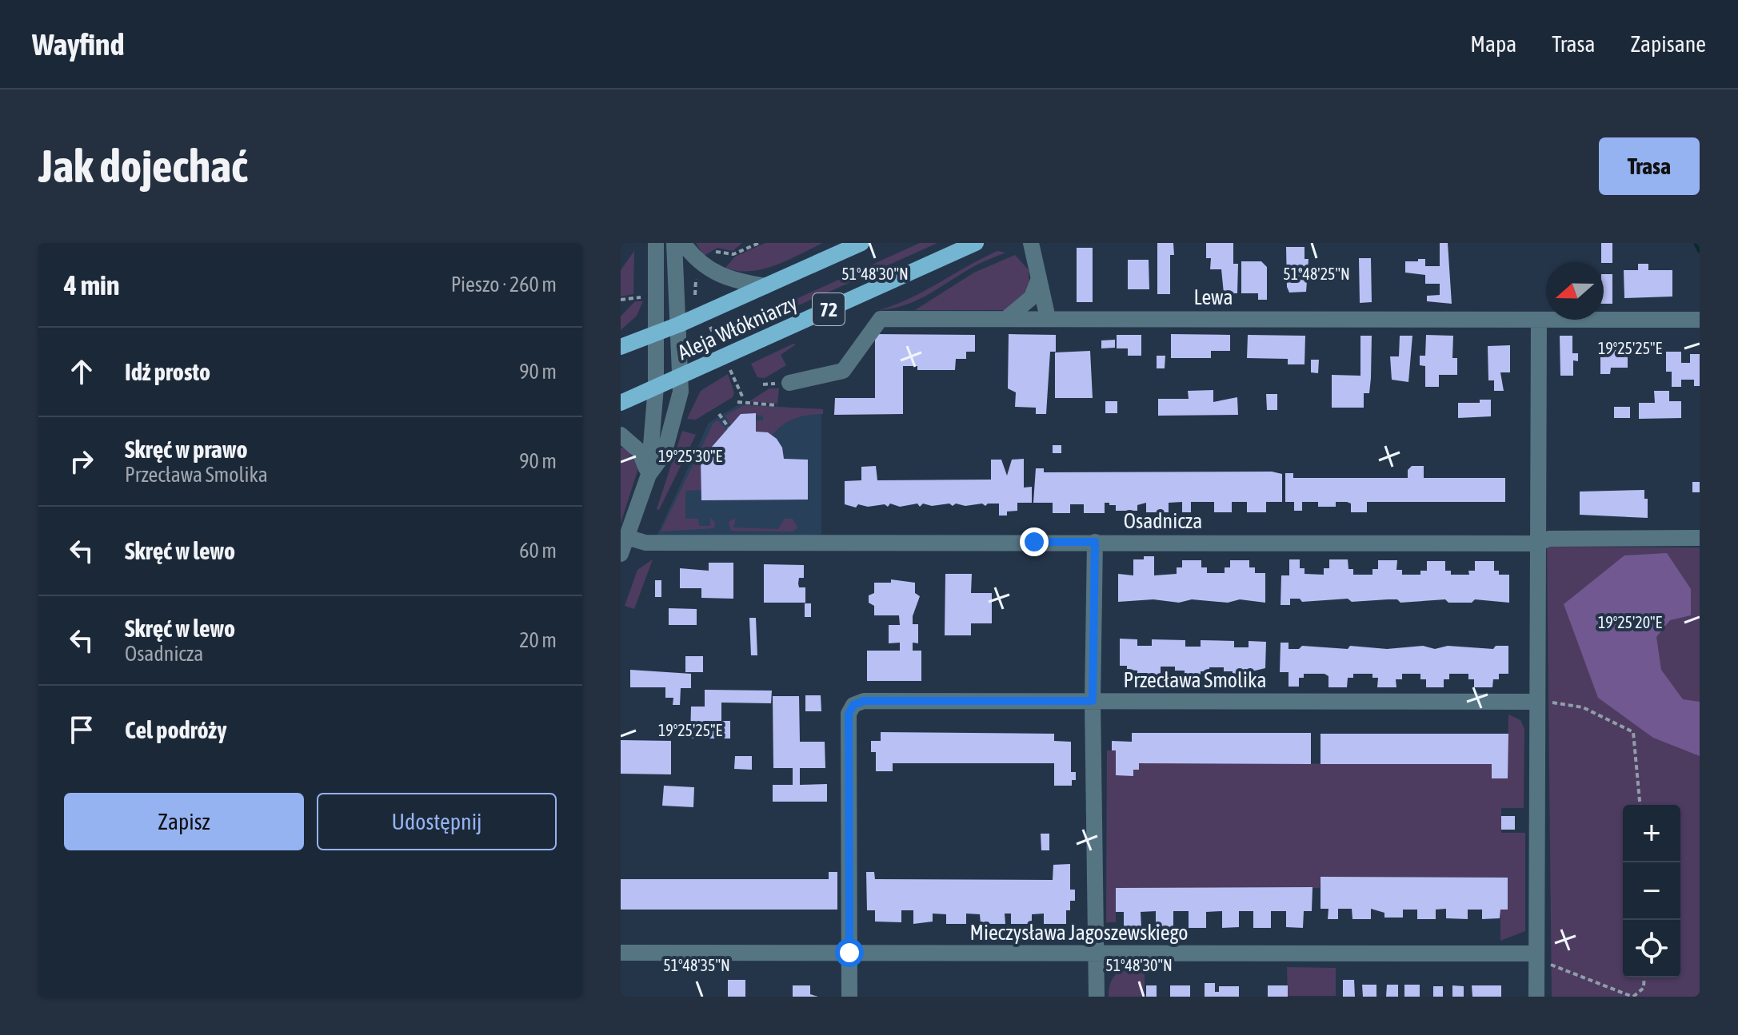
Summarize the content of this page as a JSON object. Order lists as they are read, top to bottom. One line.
{"streets":{"main road":["72","Aleja Włókniarzy"],"street":["Lewa","Osadnicza","Przecława Smolika","Mieczysława Jagoszewskiego"]},"crossings":[["Przecława Smolika","Mieczysława Jagoszewskiego"]],"north":"left","page":{"header":"Wayfind","nav":["Mapa","Trasa","Zapisane"],"buttons":["Trasa",["Zapisz","Udostępnij"]],"title":"Jak dojechać","heading":["4 min","Pieszo · 260 m"],"list":[["Idź prosto","90 m"],["Skręć w prawo","Przecława Smolika","90 m"],["Skręć w lewo","60 m"],["Skręć w lewo","Osadnicza","20 m"],"Cel podróży"],"map_buttons":["+","−"]},"coordinates":["51°48'30\"N","51°48'25\"N","19°25'25\"E","19°25'30\"E","19°25'20\"E","51°48'35\"N"]}
